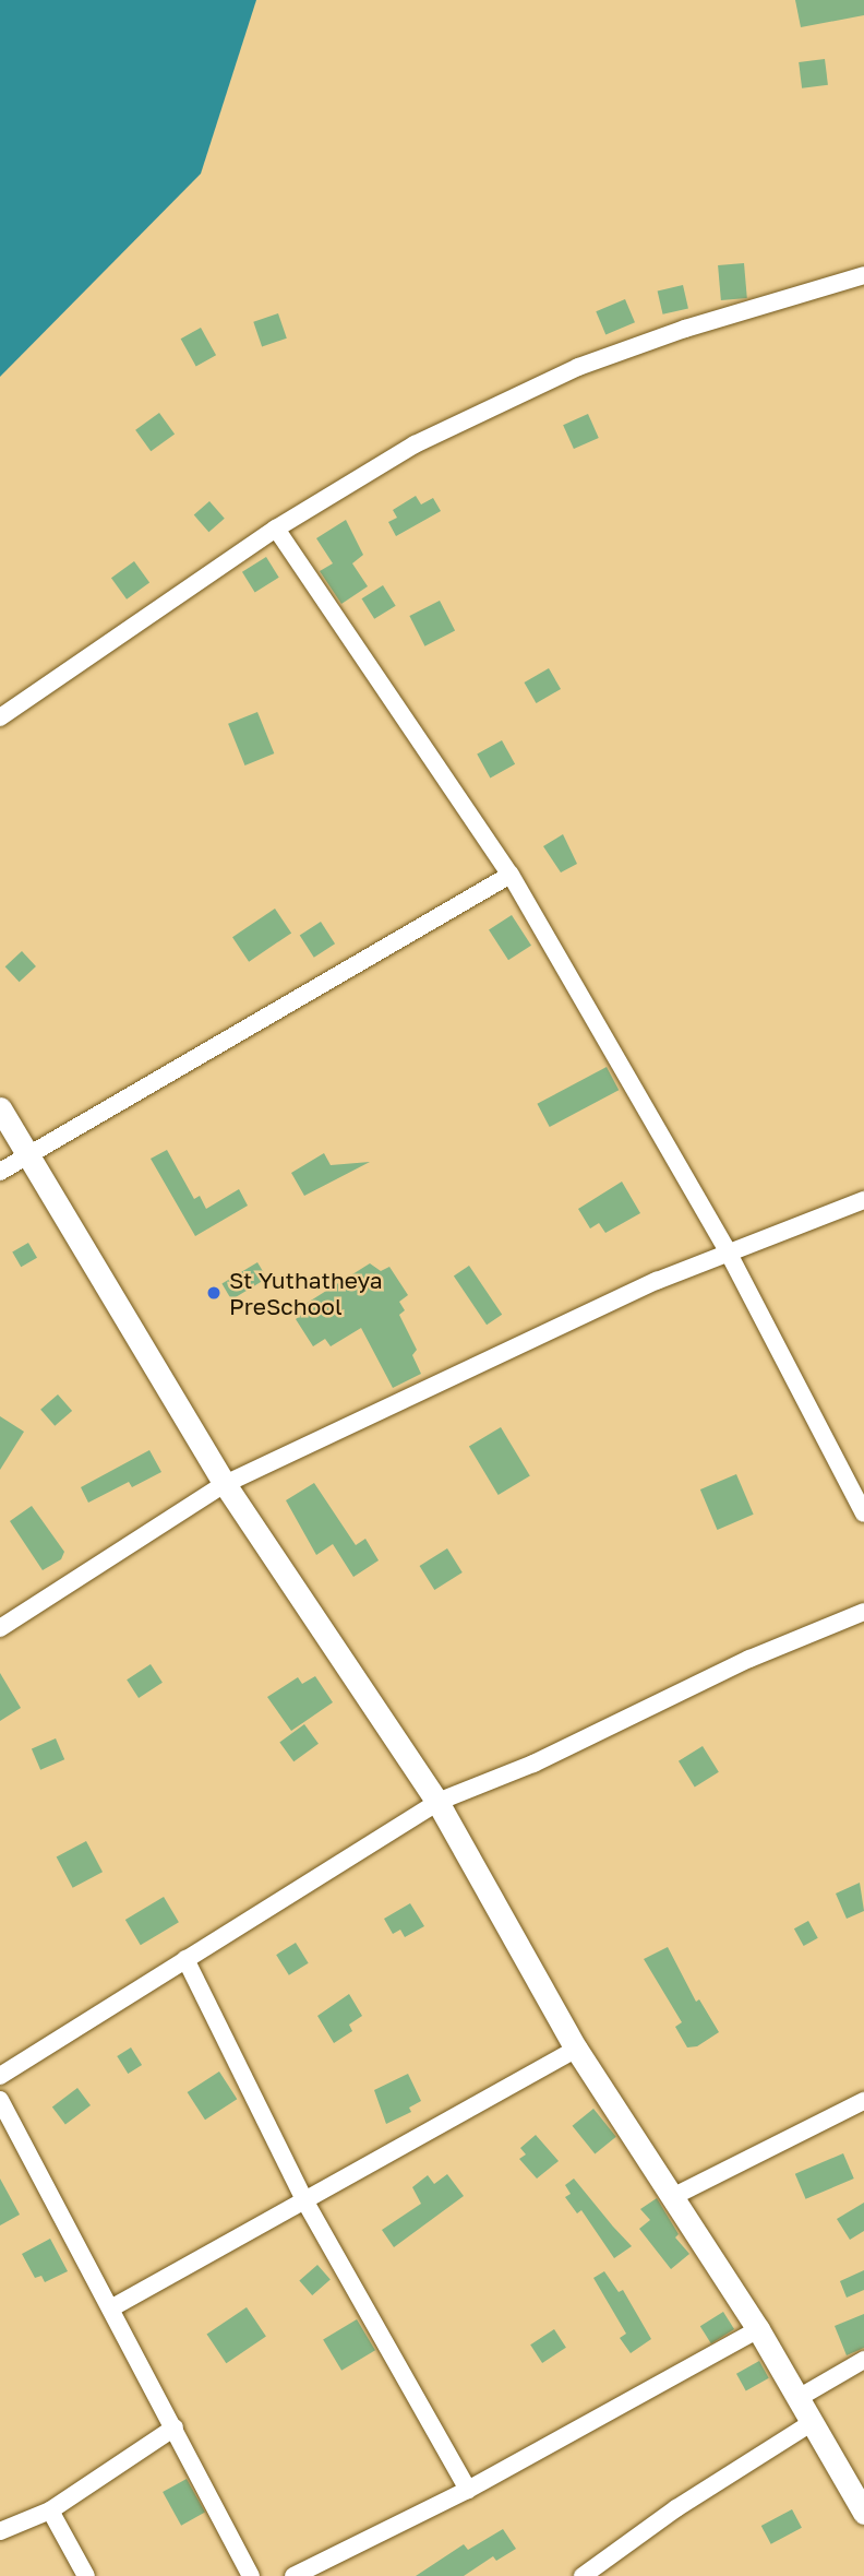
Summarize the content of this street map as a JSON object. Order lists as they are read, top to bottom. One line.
{"places":["St Yuthatheya PreSchool"]}
